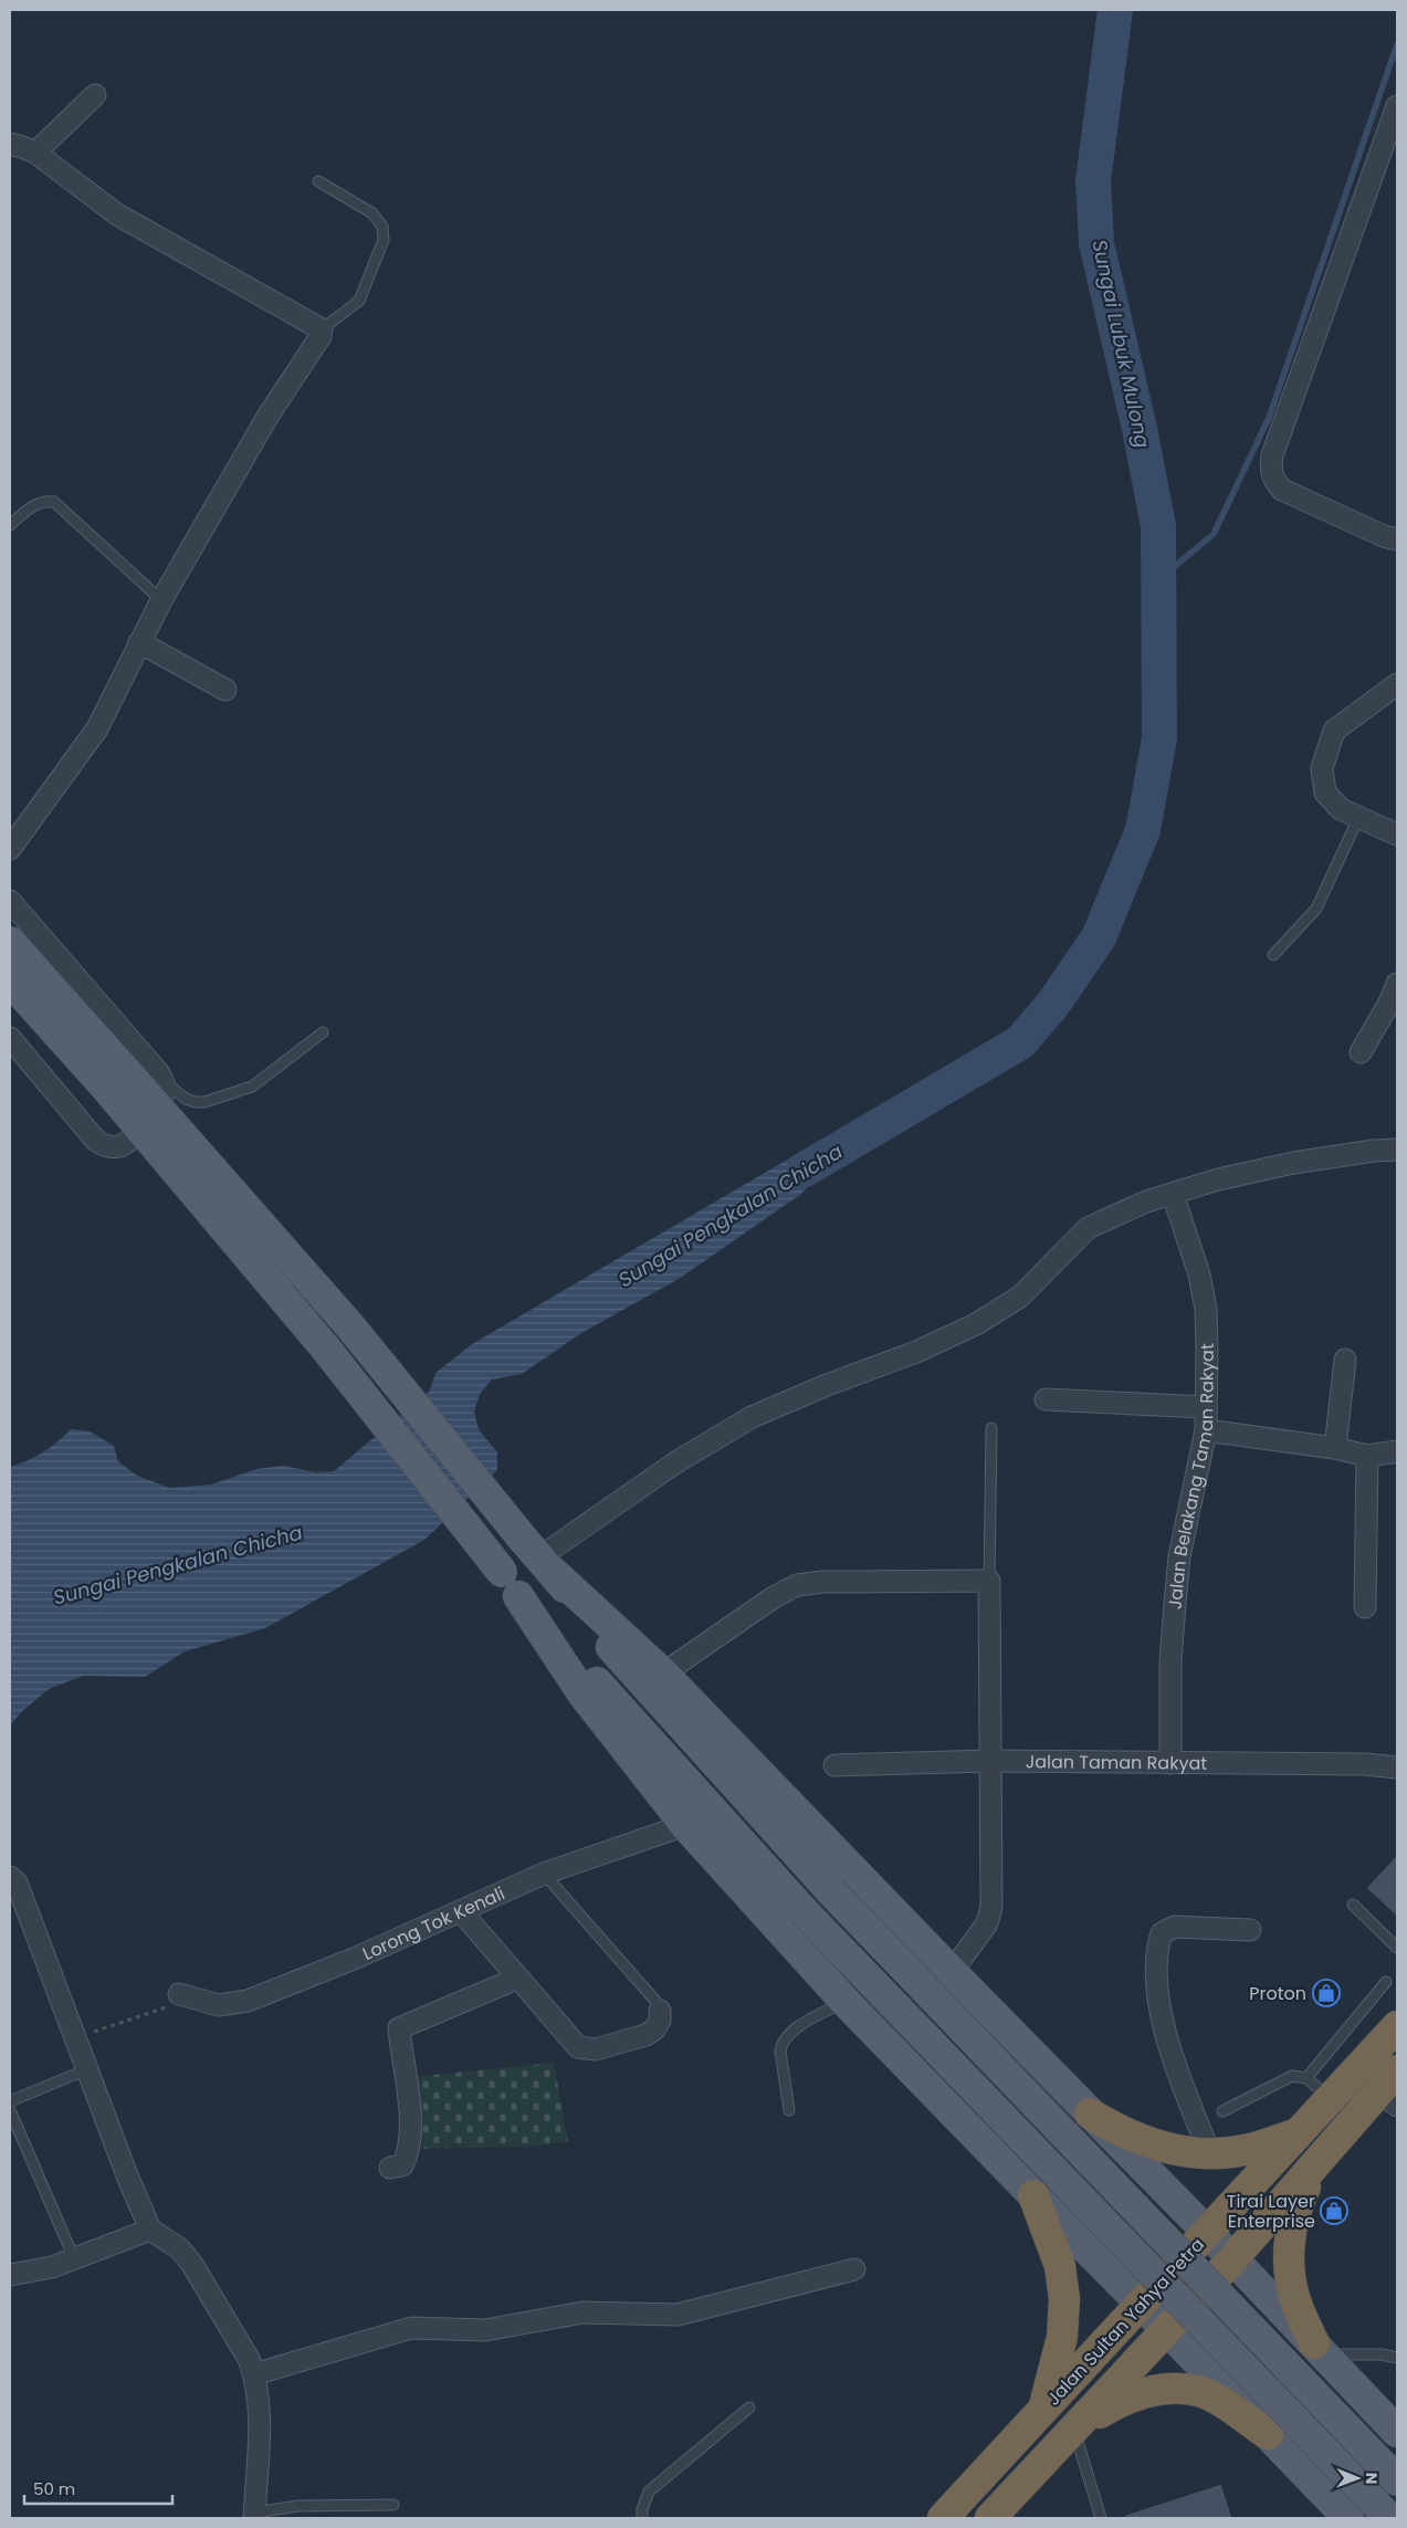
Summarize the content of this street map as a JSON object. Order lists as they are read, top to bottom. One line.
{"streets":{"highway":["Jalan Sultan Yahya Petra"],"street":["Jalan Belakang Taman Rakyat","Jalan Taman Rakyat","Lorong Tok Kenali"]},"crossings":[["Jalan Belakang Taman Rakyat","Jalan Taman Rakyat"]],"water":["Sungai Lubuk Mulong","Sungai Pengkalan Chicha"],"places":{"shop":["Proton","Tirai Layer Enterprise"]},"scale_bar":"50 m","north":"right"}
